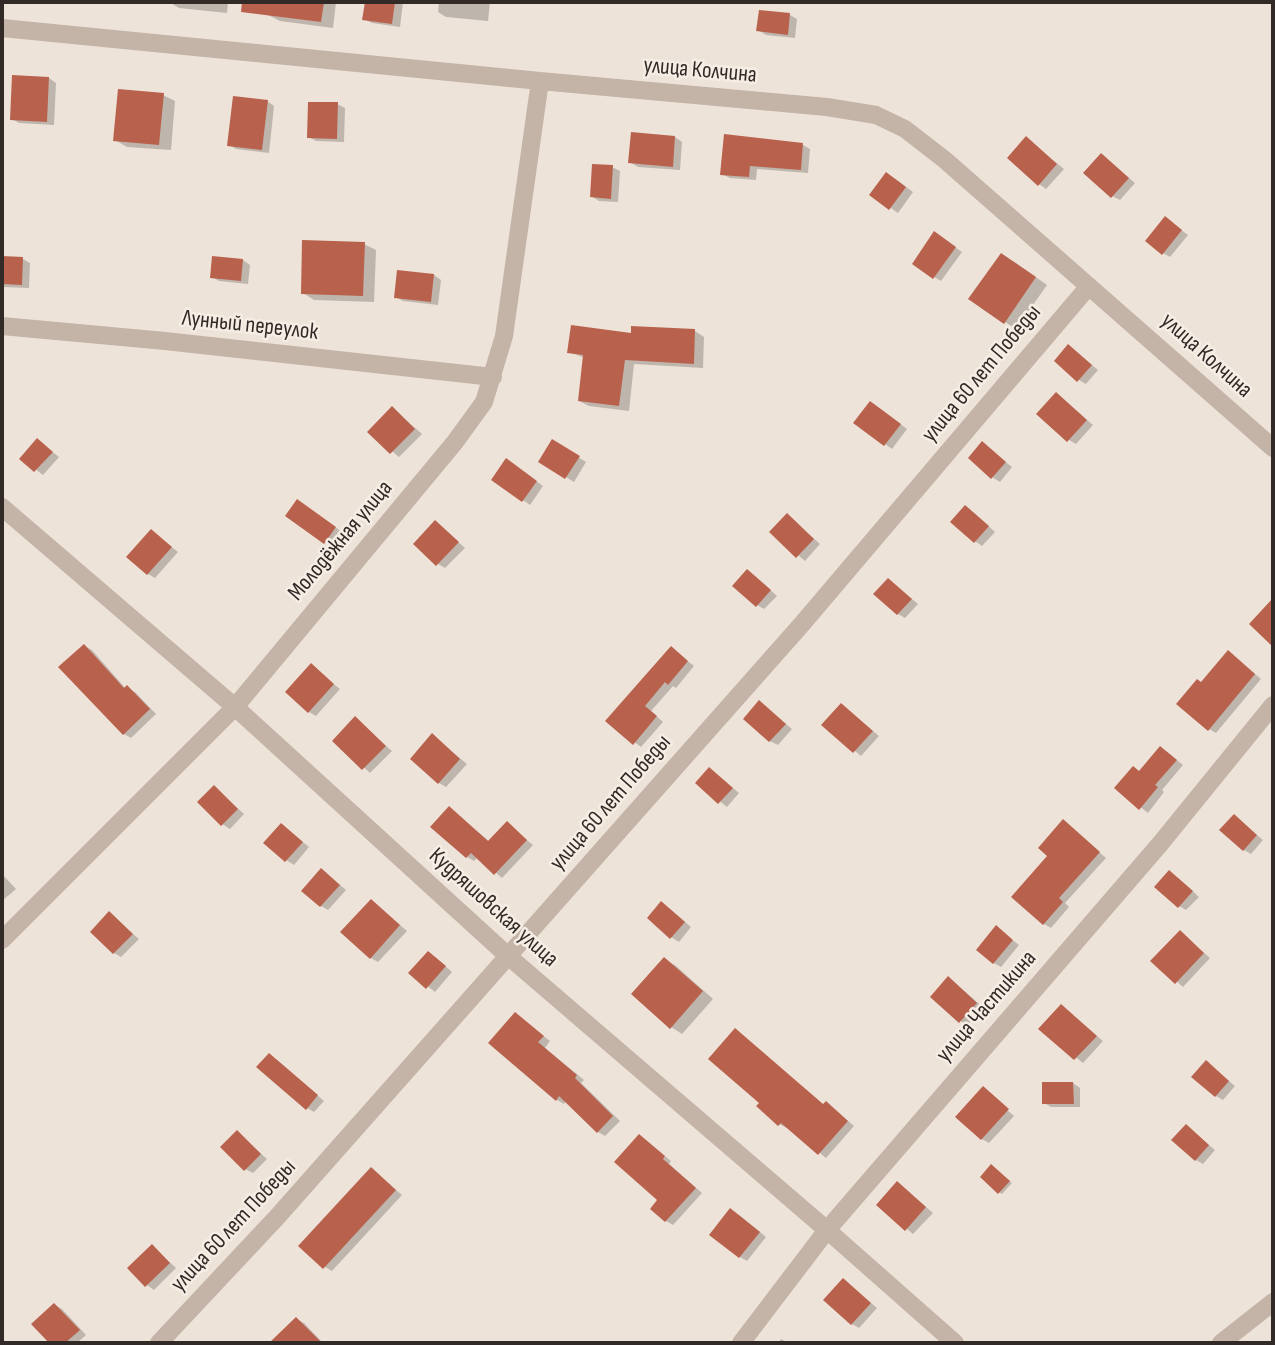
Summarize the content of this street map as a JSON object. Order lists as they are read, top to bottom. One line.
{"streets":{"street":["улица Колчина","Лунный переулок","улица 60 лет Победы","Молодёжная улица","Кудряшовская улица","улица Частикина"]},"crossings":[["улица Колчина","улица 60 лет Победы"],["улица Колчина","Молодёжная улица"],["Лунный переулок","Молодёжная улица"],["улица 60 лет Победы","Кудряшовская улица"],["Молодёжная улица","Кудряшовская улица"],["Кудряшовская улица","улица Частикина"]]}
